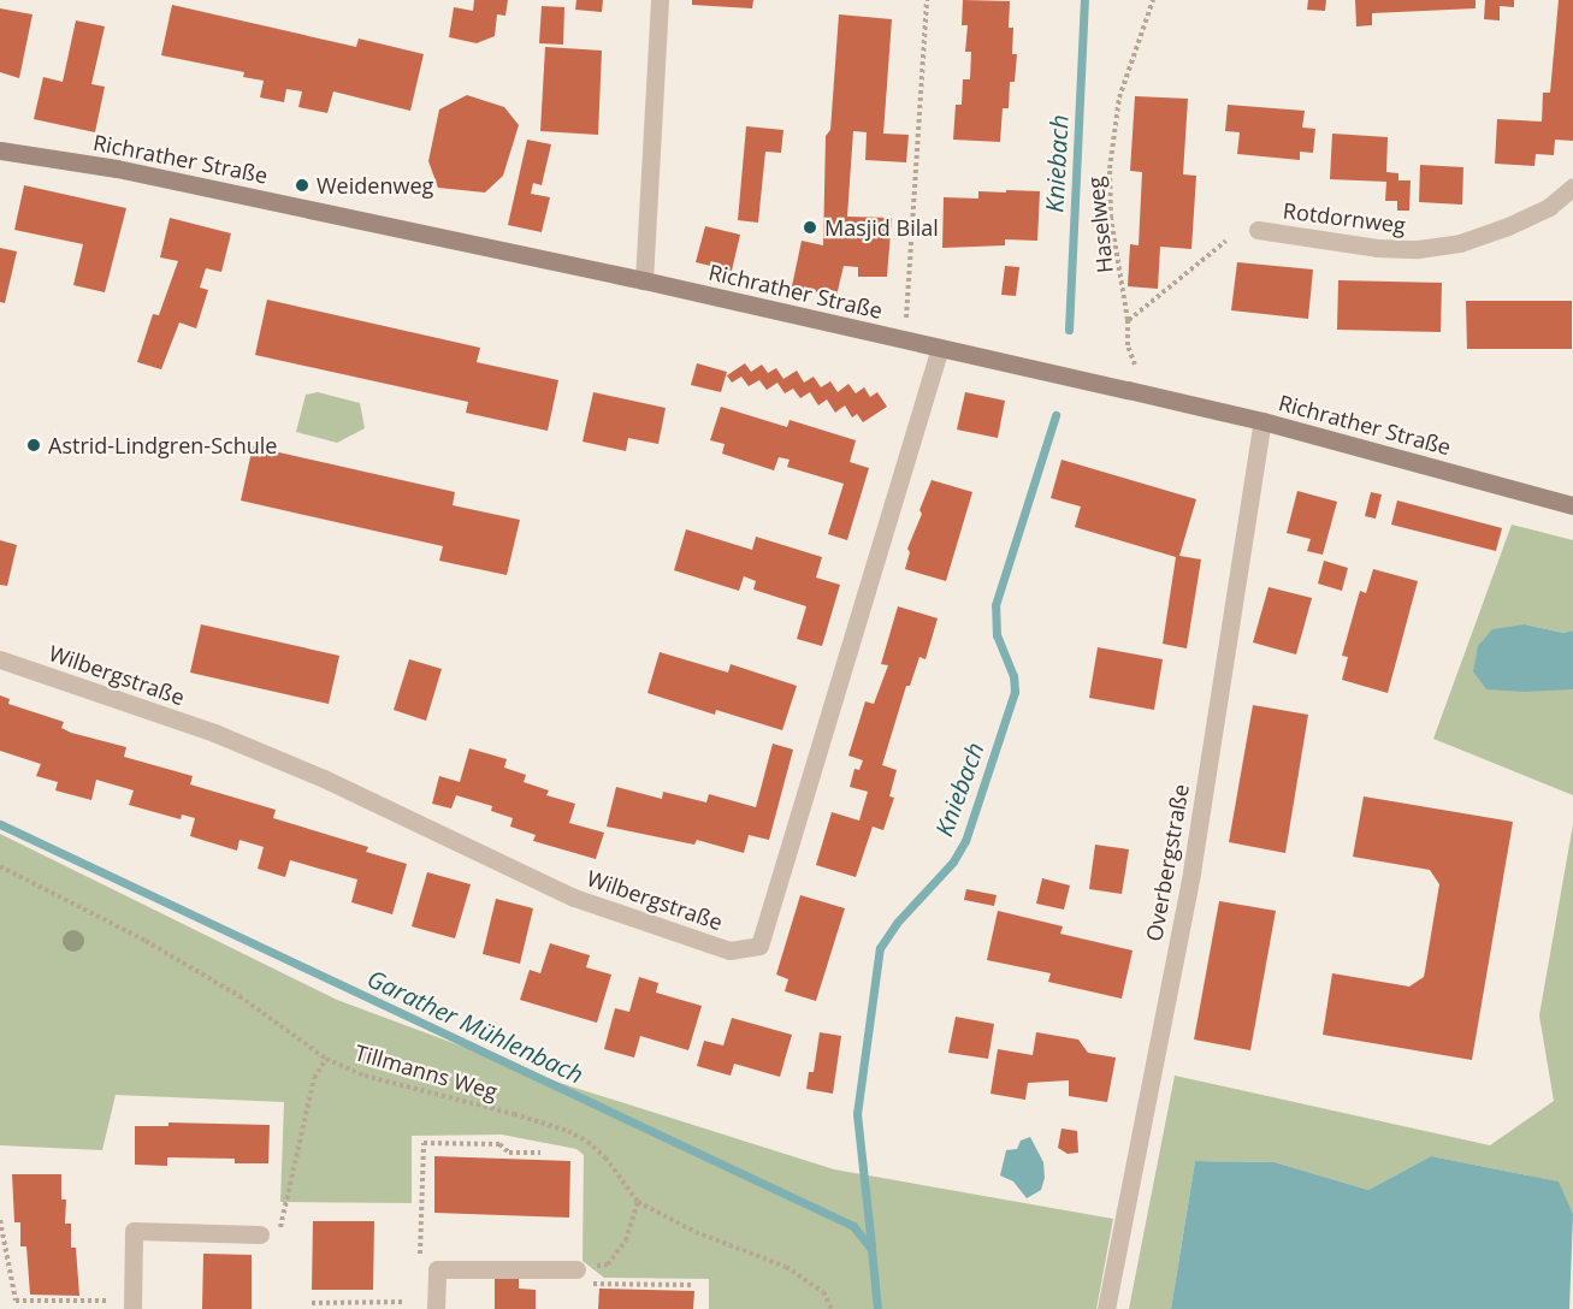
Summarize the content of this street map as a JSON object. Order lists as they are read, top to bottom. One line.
{"streets":{"main road":["Richrather Straße"],"street":["Rotdornweg","Wilbergstraße","Overbergstraße"],"path":["Haselweg","Tillmanns Weg"]},"crossings":[["Richrather Straße","Wilbergstraße"],["Richrather Straße","Overbergstraße"]],"water":["Kniebach","Garather Mühlenbach"],"places":["Weidenweg","Masjid Bilal","Astrid-Lindgren-Schule"]}
